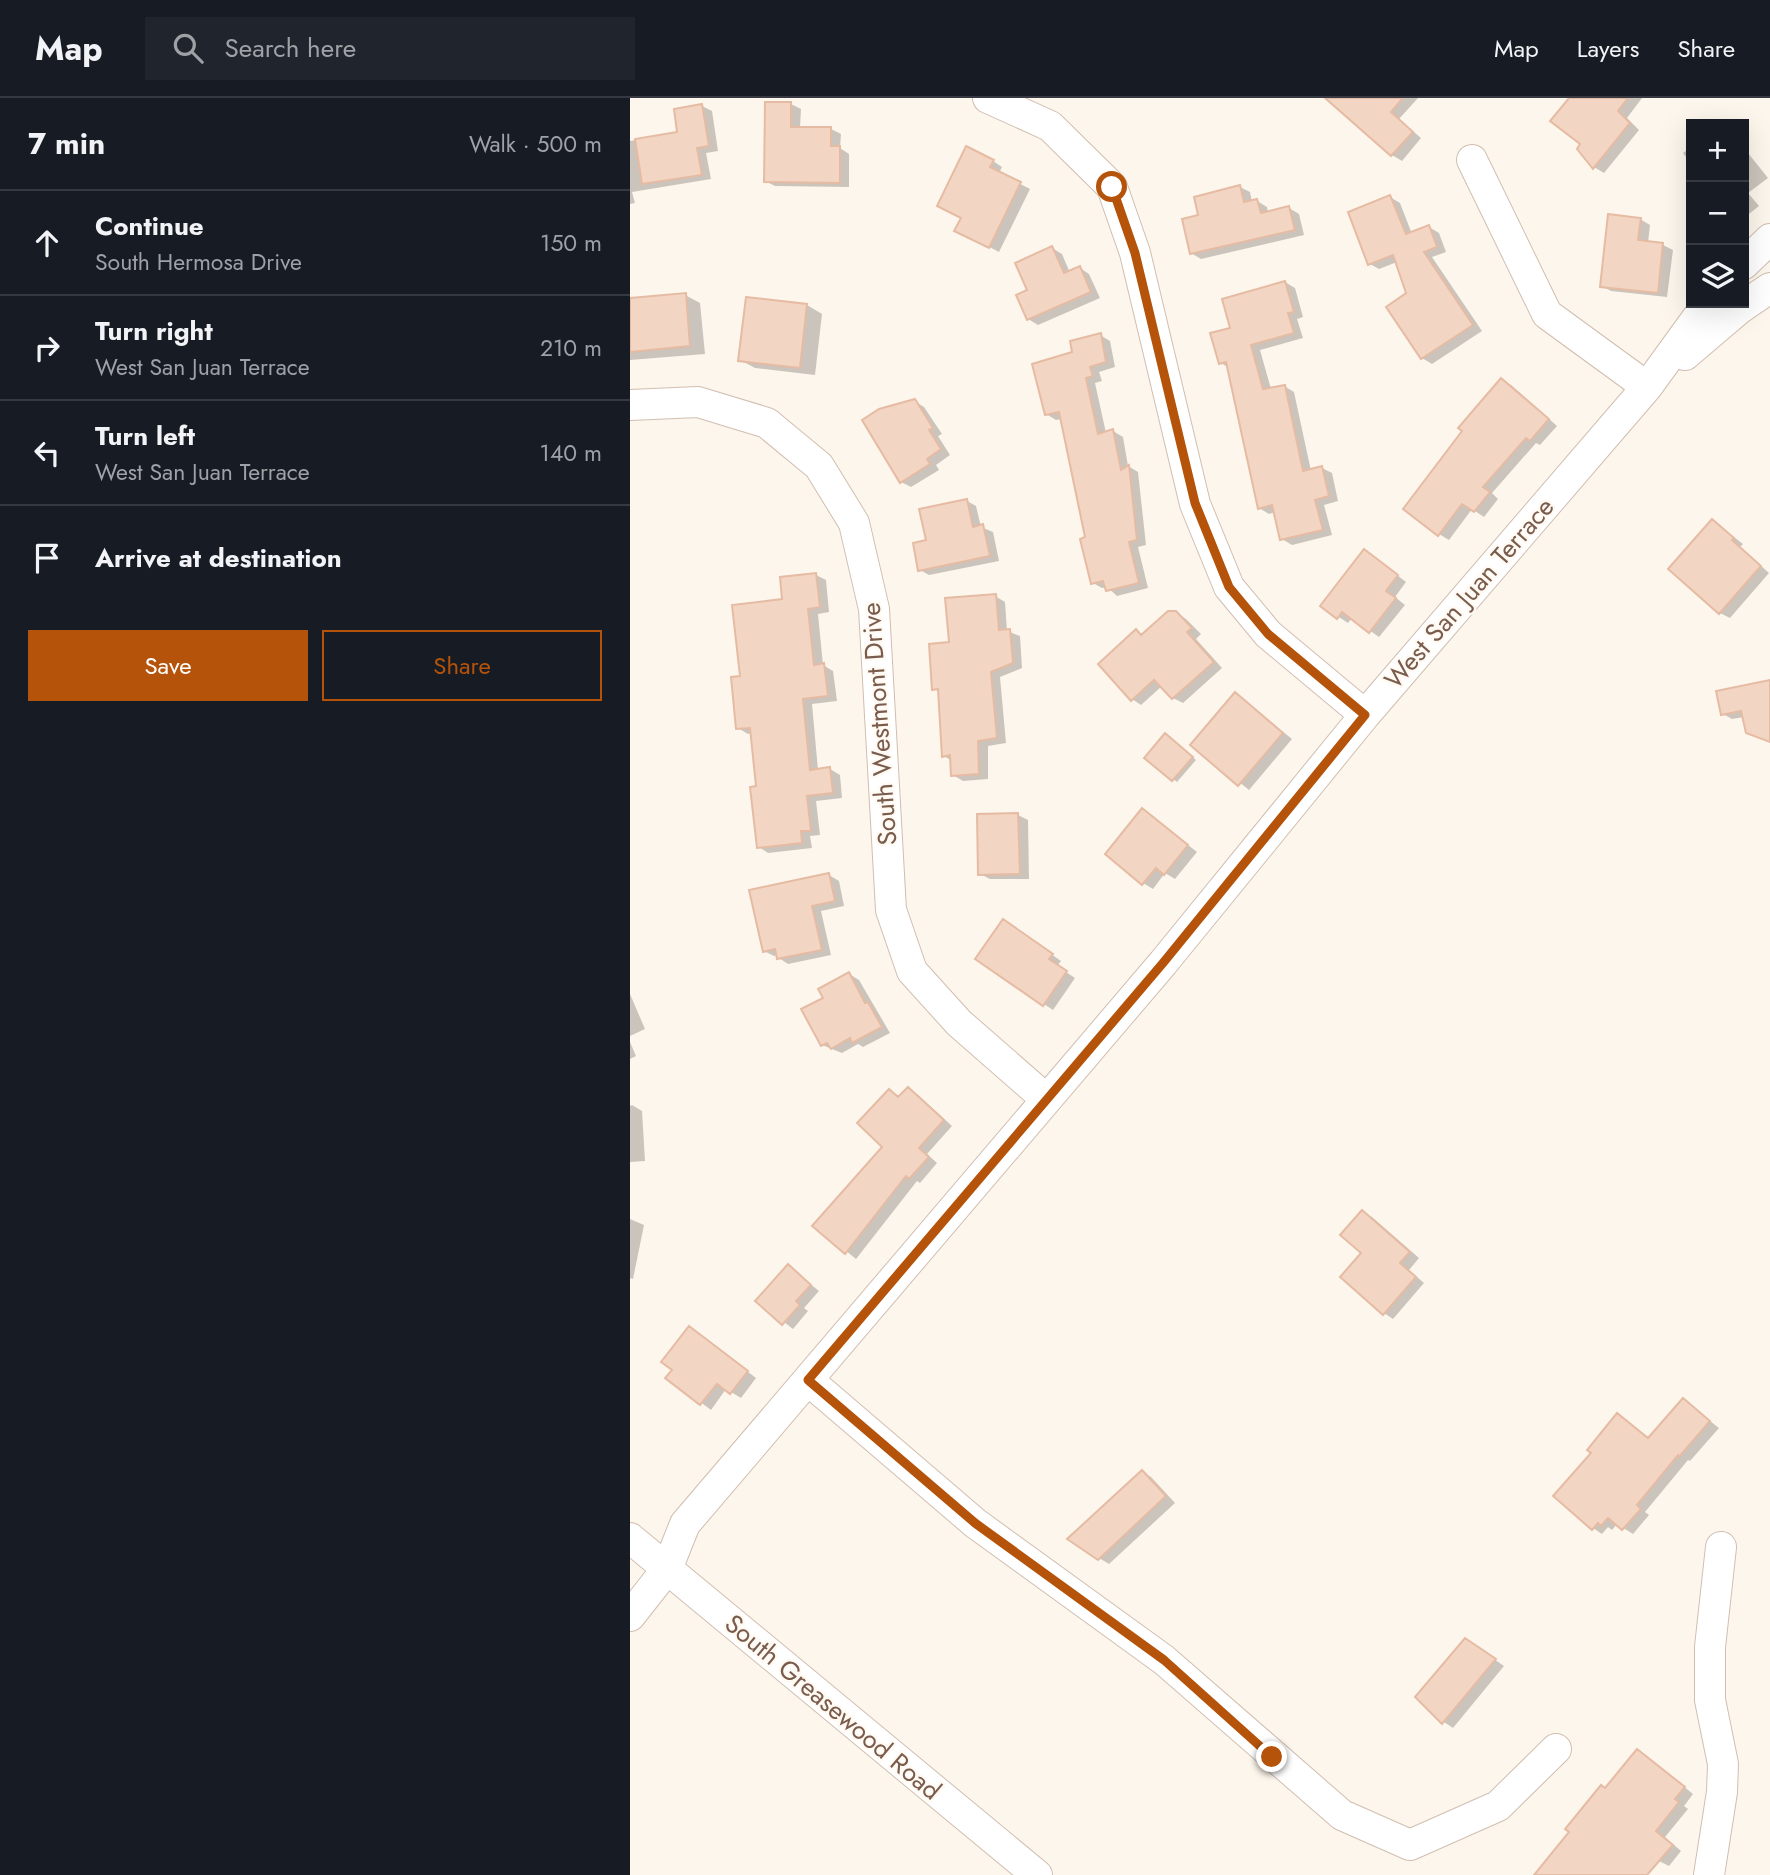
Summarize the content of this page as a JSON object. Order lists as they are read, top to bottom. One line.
{"streets":{"street":["West San Juan Terrace","South Westmont Drive","South Greasewood Road"]},"crossings":[["West San Juan Terrace","South Westmont Drive"],["West San Juan Terrace","South Greasewood Road"]],"page":{"header":"Map","search":"Search here","nav":["Map","Layers","Share"],"heading":["7 min","Walk · 500 m"],"map_buttons":["+","−"],"list":[["Continue","South Hermosa Drive","150 m"],["Turn right","West San Juan Terrace","210 m"],["Turn left","West San Juan Terrace","140 m"],"Arrive at destination"],"buttons":["Save","Share"]}}
